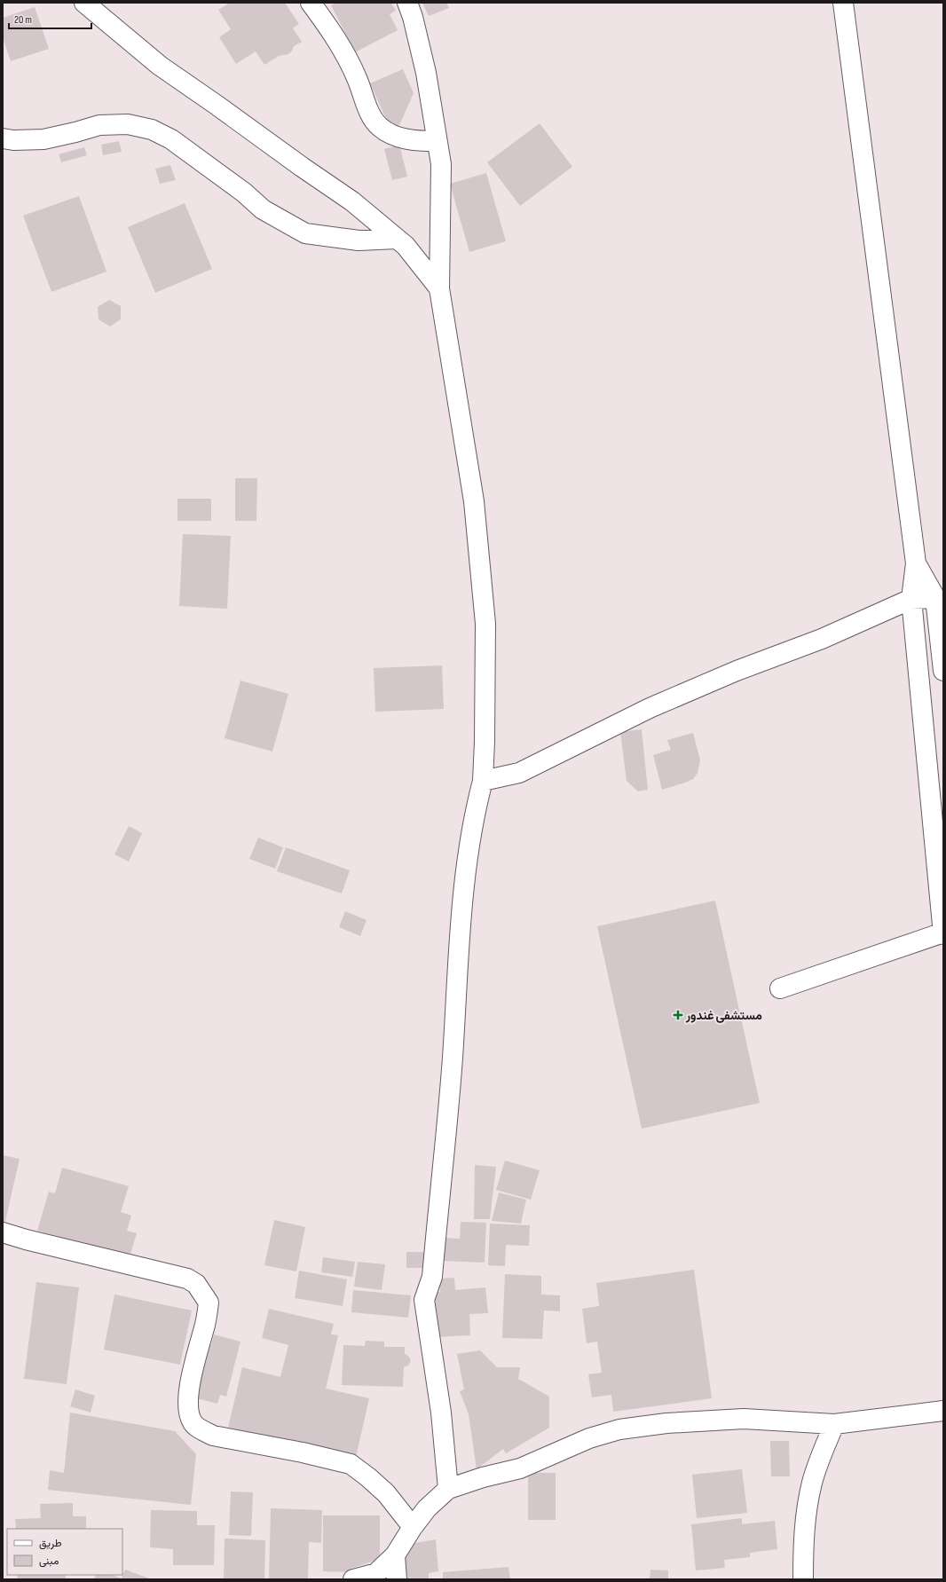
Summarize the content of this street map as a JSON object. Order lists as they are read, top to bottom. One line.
{"places":{"health":["مستشفى غندور"]},"legend":["طريق","مبنى"],"scale_bar":"20 m"}
